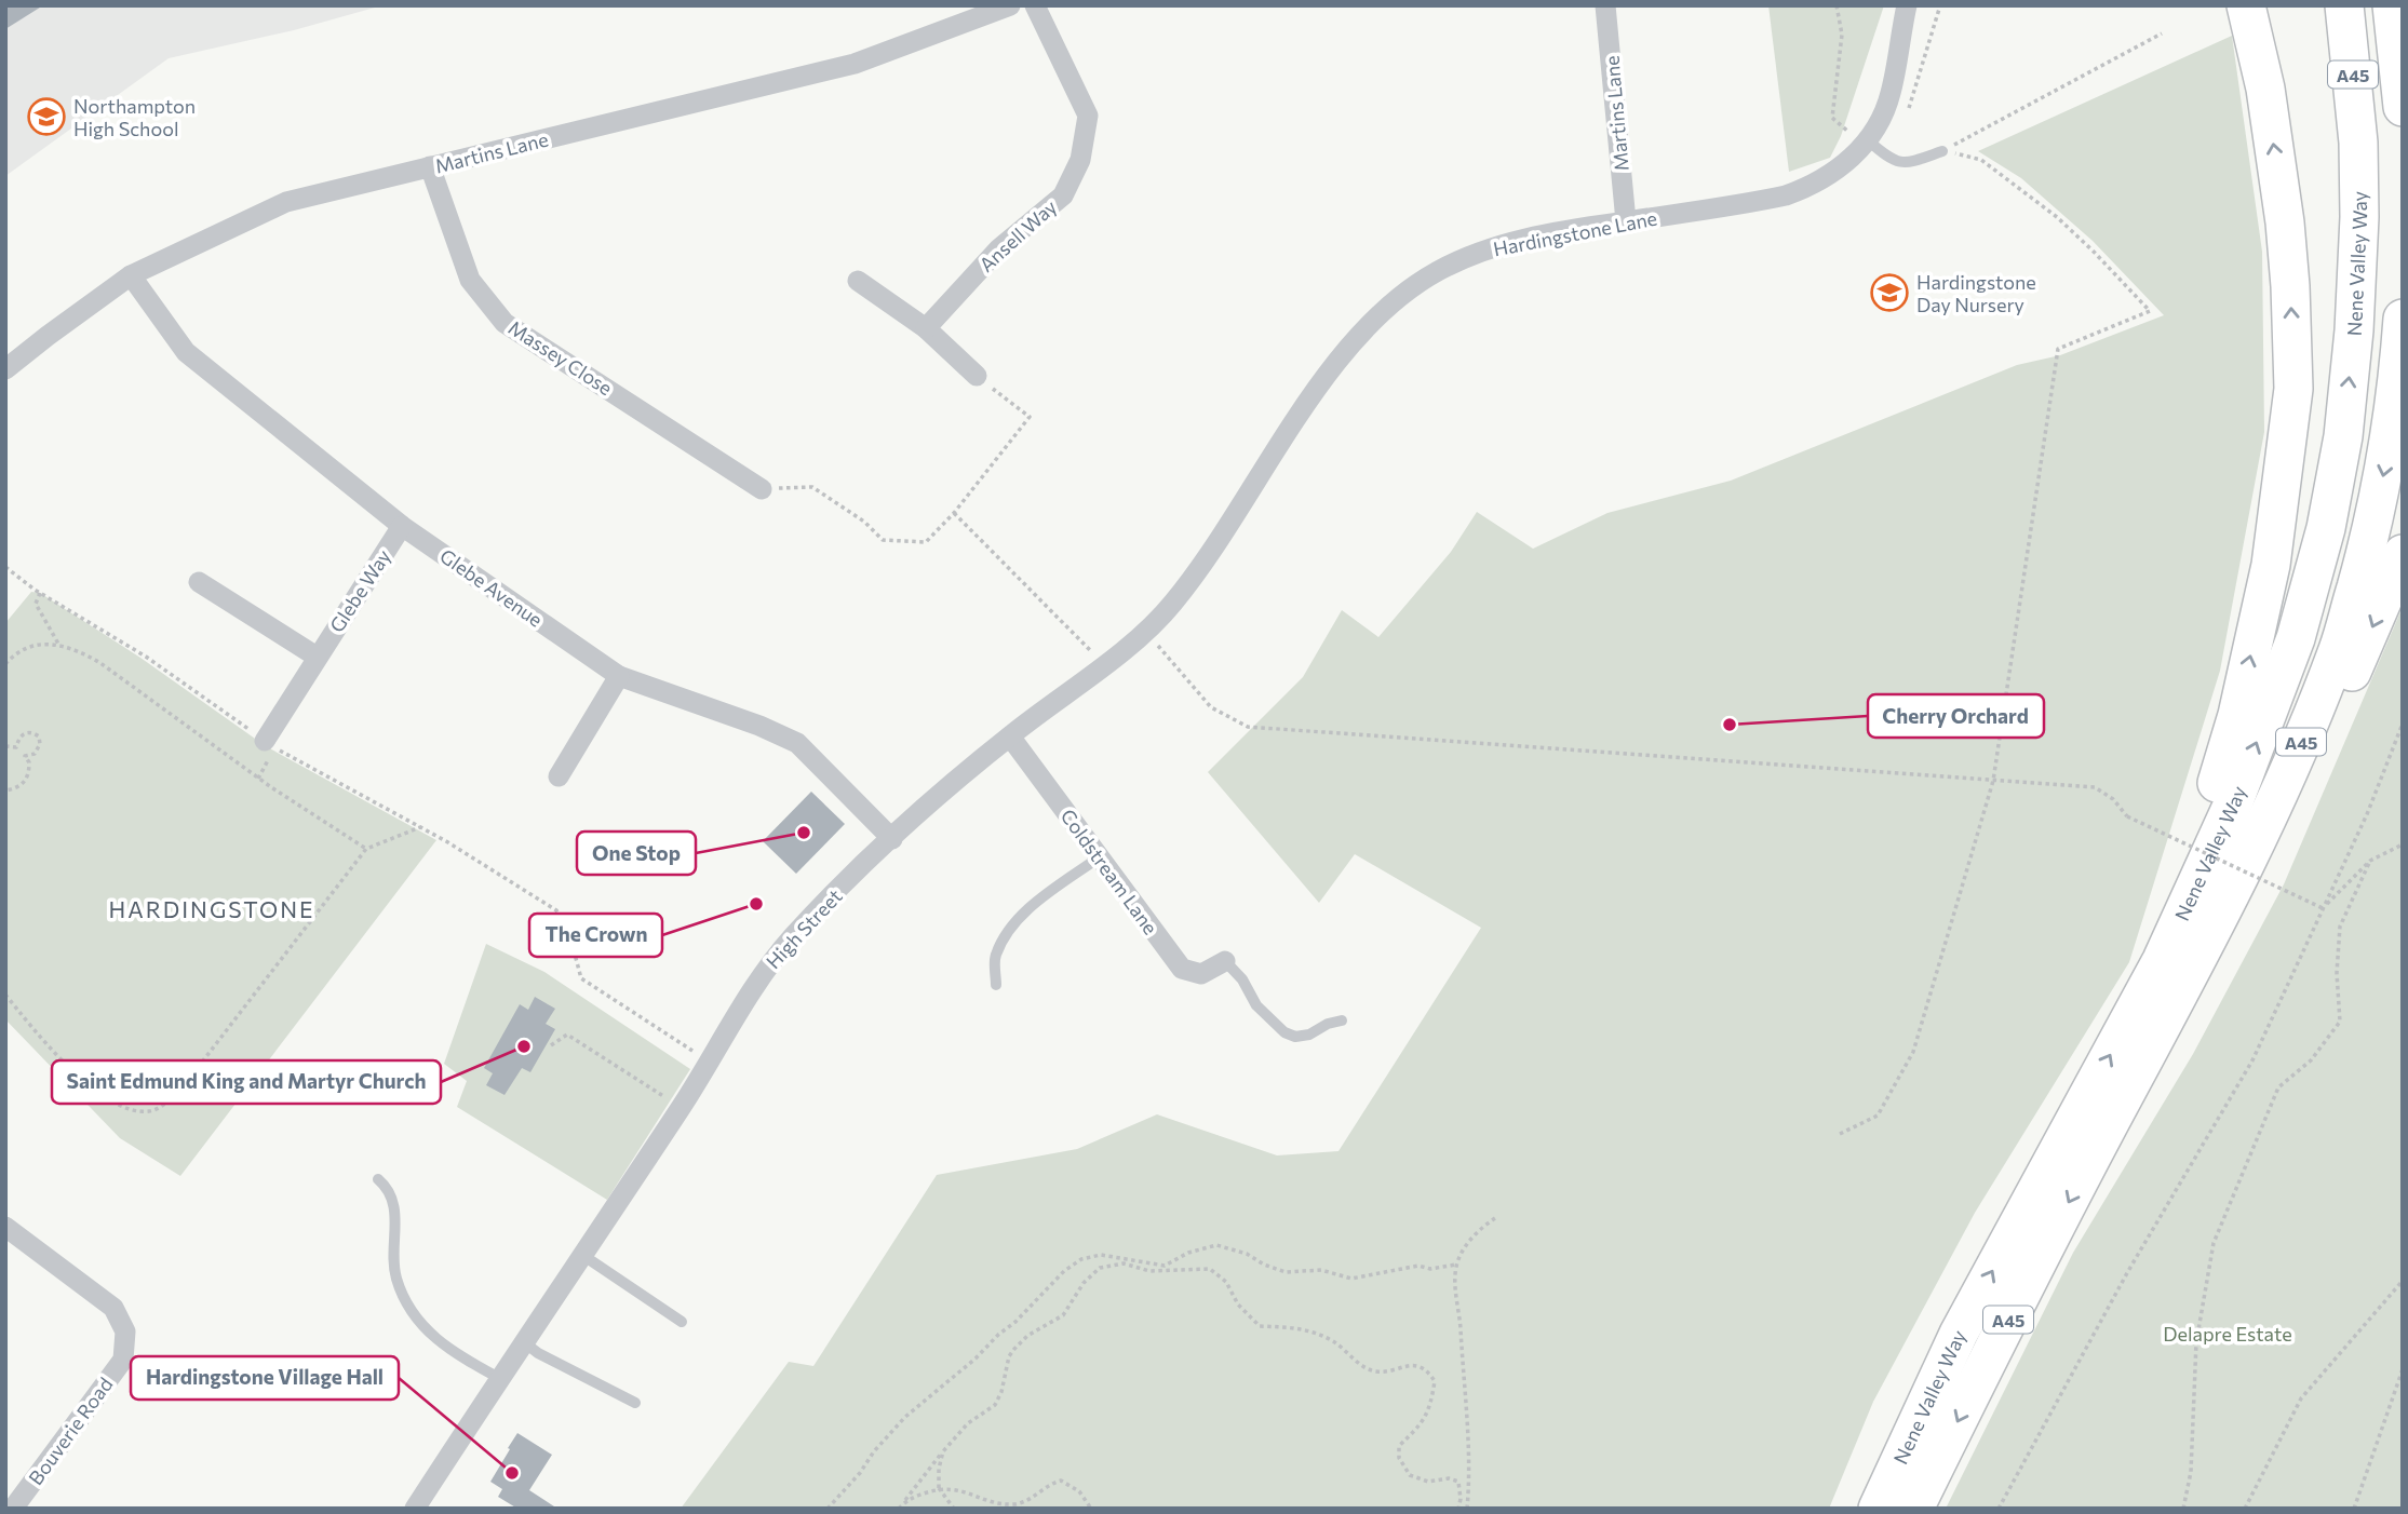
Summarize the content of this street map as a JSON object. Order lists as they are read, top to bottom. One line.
{"streets":{"highway":["A45","Nene Valley Way"],"street":["Martins Lane","Hardingstone Lane","Ansell Way","Massey Close","Glebe Avenue","Glebe Way","Coldstream Lane","High Street","Bouverie Road"]},"crossings":[["Martins Lane","Hardingstone Lane"],["Martins Lane","Massey Close"],["Martins Lane","Glebe Avenue"],["Hardingstone Lane","High Street"],["Glebe Avenue","Glebe Way"],["Glebe Avenue","High Street"],["Coldstream Lane","High Street"]],"districts":["HARDINGSTONE"],"parks":["Delapre Estate"],"places":{"school or university":["Northampton High School","Hardingstone Day Nursery"],"other":["Cherry Orchard","One Stop","The Crown","Saint Edmund King and Martyr Church","Hardingstone Village Hall"]}}
